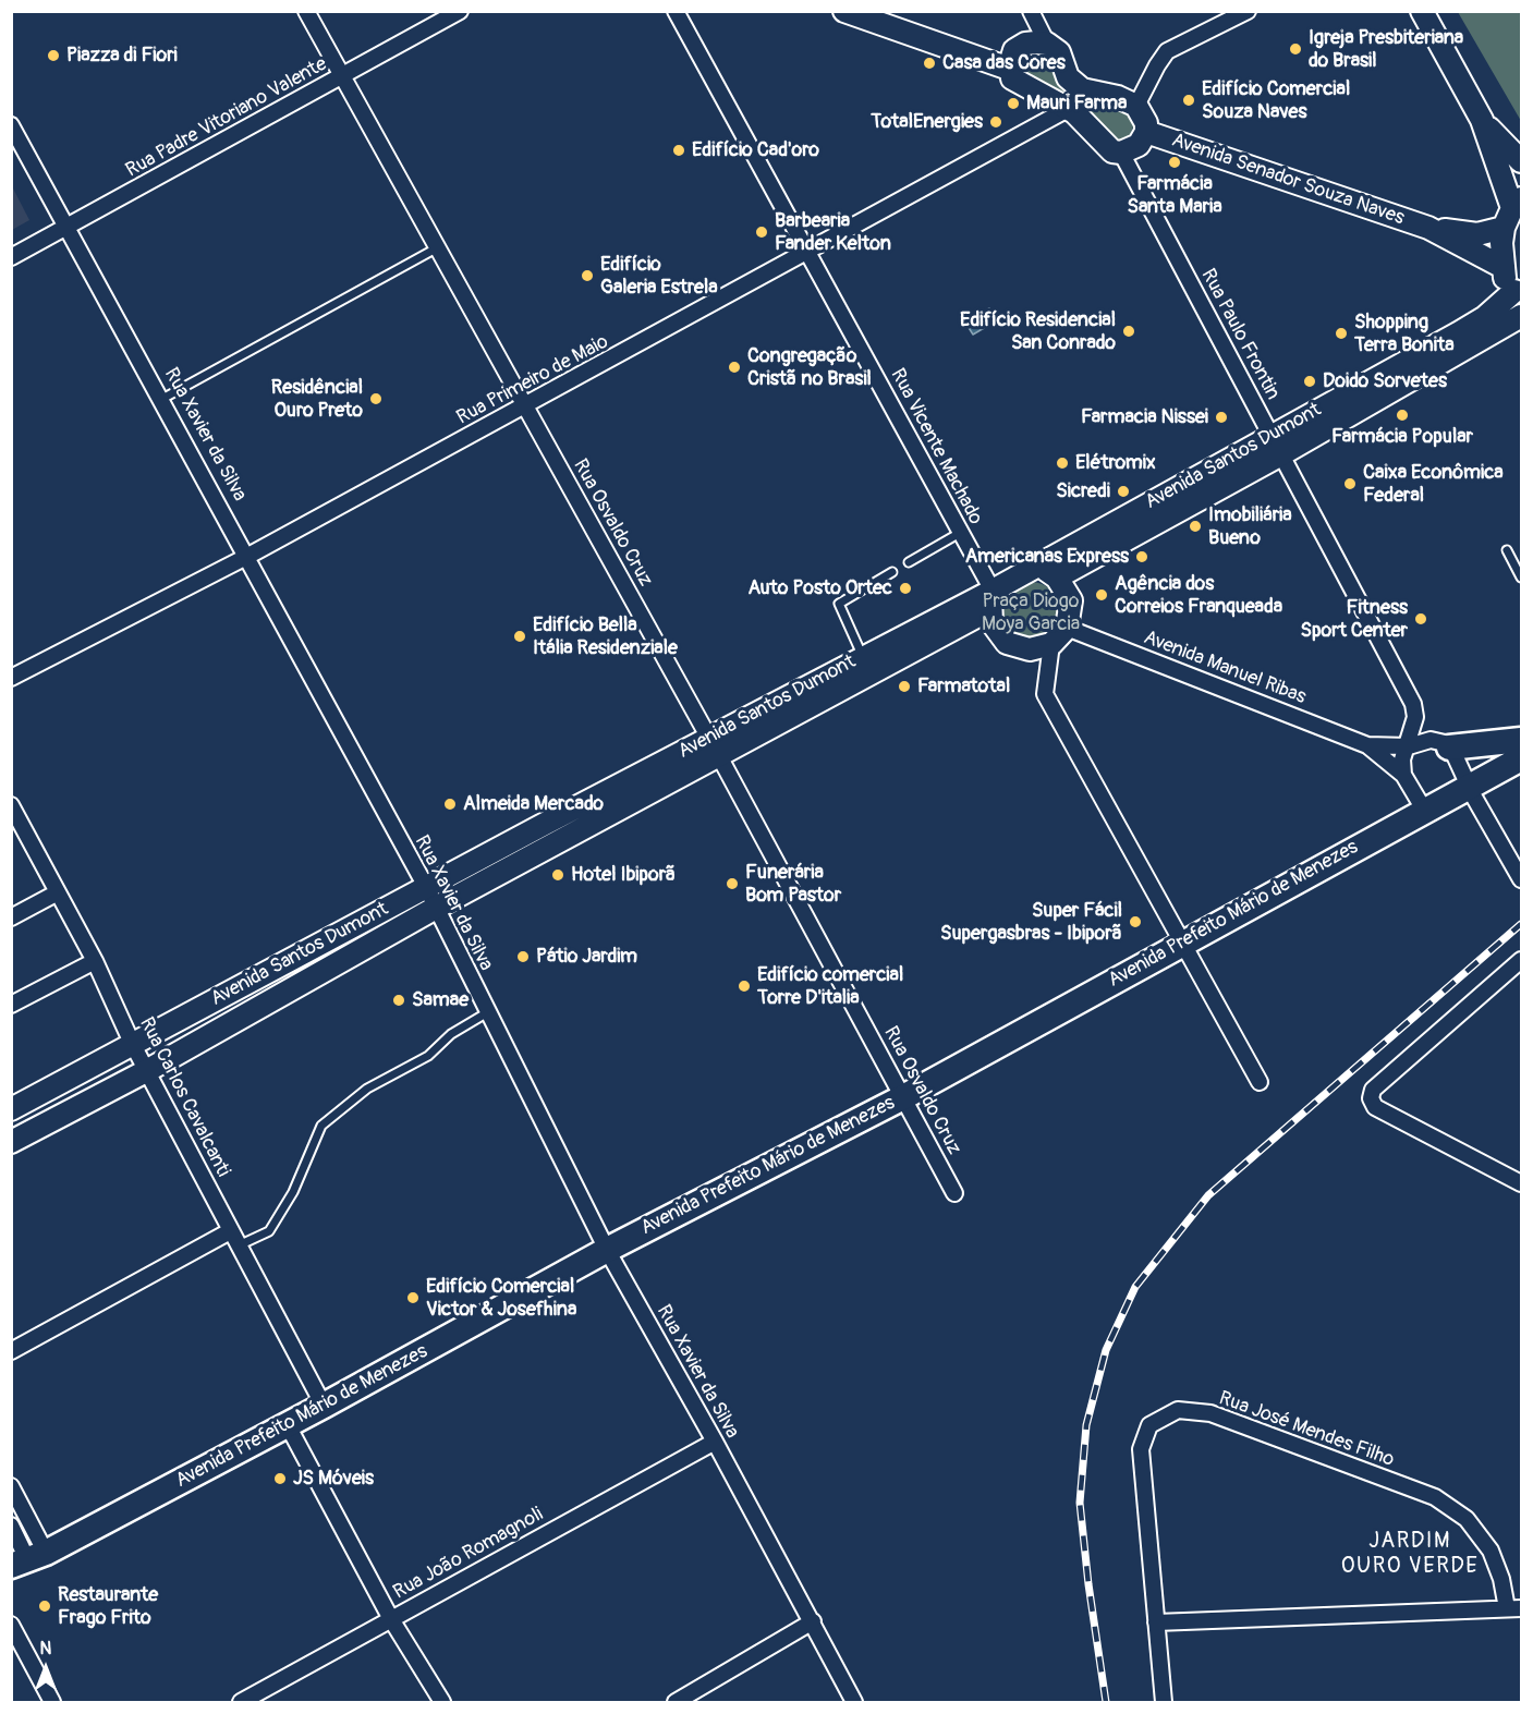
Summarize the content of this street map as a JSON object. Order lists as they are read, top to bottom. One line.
{"streets":{"main road":["Avenida Senador Souza Naves","Avenida Santos Dumont","Avenida Prefeito Mário de Menezes"],"street":["Rua Padre Vitoriano Valente","Rua Paulo Frontin","Rua Primeiro de Maio","Rua Xavier da Silva","Rua Vicente Machado","Rua Osvaldo Cruz","Avenida Manuel Ribas","Rua Carlos Cavalcanti","Rua José Mendes Filho","Rua João Romagnoli"]},"crossings":[["Rua Padre Vitoriano Valente","Rua Xavier da Silva"],["Rua Padre Vitoriano Valente","Rua Osvaldo Cruz"],["Rua Paulo Frontin","Avenida Santos Dumont"],["Rua Paulo Frontin","Avenida Manuel Ribas"],["Rua Paulo Frontin","Avenida Prefeito Mário de Menezes"],["Rua Primeiro de Maio","Rua Xavier da Silva"],["Rua Primeiro de Maio","Rua Vicente Machado"],["Rua Primeiro de Maio","Rua Osvaldo Cruz"],["Rua Xavier da Silva","Avenida Santos Dumont"],["Rua Xavier da Silva","Avenida Prefeito Mário de Menezes"],["Rua Xavier da Silva","Rua João Romagnoli"],["Rua Vicente Machado","Avenida Santos Dumont"],["Rua Vicente Machado","Avenida Manuel Ribas"],["Avenida Santos Dumont","Rua Osvaldo Cruz"],["Avenida Santos Dumont","Avenida Manuel Ribas"],["Avenida Santos Dumont","Rua Carlos Cavalcanti"],["Rua Osvaldo Cruz","Avenida Prefeito Mário de Menezes"],["Avenida Manuel Ribas","Avenida Prefeito Mário de Menezes"],["Avenida Prefeito Mário de Menezes","Rua Carlos Cavalcanti"]],"districts":["JARDIM OURO VERDE"],"parks":["Praça Diogo Moya Garcia"],"places":["Igreja Presbiteriana do Brasil","Piazza di Fiori","Casa das Cores","Edifício Comercial Souza Naves","Mauri Farma","TotalEnergies","Edifício Cad'oro","Farmácia Santa Maria","Barbearia Fander Kelton","Edifício Galeria Estrela","Edifício Residencial San Conrado","Shopping Terra Bonita","Congregação Cristã no Brasil","Doido Sorvetes","Residêncial Ouro Preto","Farmácia Popular","Farmacia Nissei","Elétromix","Caixa Econômica Federal","Sicredi","Imobiliária Bueno","Americanas Express","Auto Posto Ortec","Agência dos Correios Franqueada","Fitness Sport Center","Edifício Bella Itália Residenziale","Farmatotal","Almeida Mercado","Hotel Ibiporã","Funerária Bom Pastor","Super Fácil Supergasbras - Ibiporã","Pátio Jardim","Edifício comercial Torre D'italia","Samae","Edifício Comercial Victor & Josefhina","JS Móveis","Restaurante Frago Frito"],"north":"top"}
